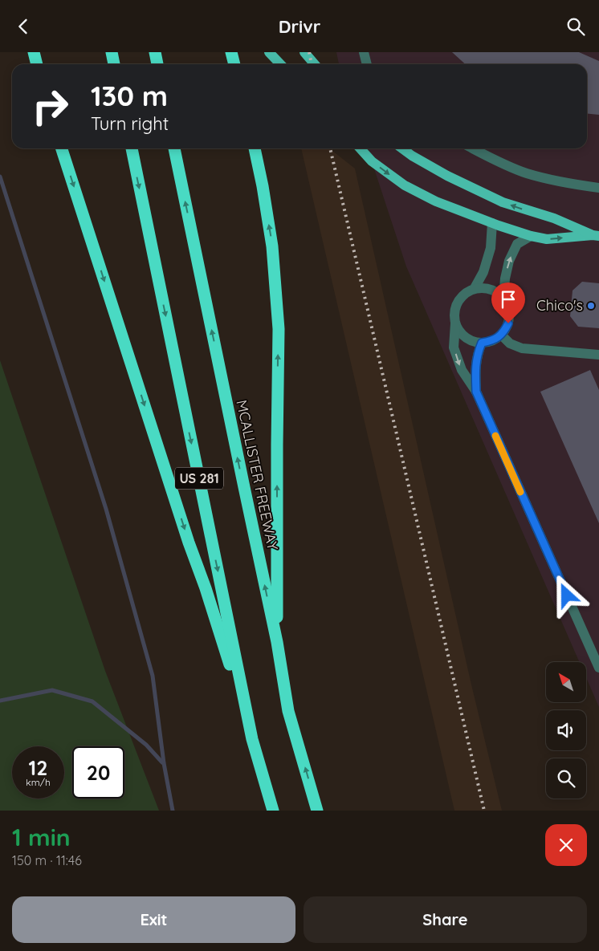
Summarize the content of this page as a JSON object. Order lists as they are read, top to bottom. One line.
{"streets":{"highway":["MCALLISTER FREEWAY","US 281"]},"places":["Chico's"],"north":"top left","page":{"header":"Drivr","turn":["130 m","Turn right"],"speed":"12 km/h","limit":"20","heading":["1 min","150 m · 11:46"],"buttons":["Exit","Share"]}}
